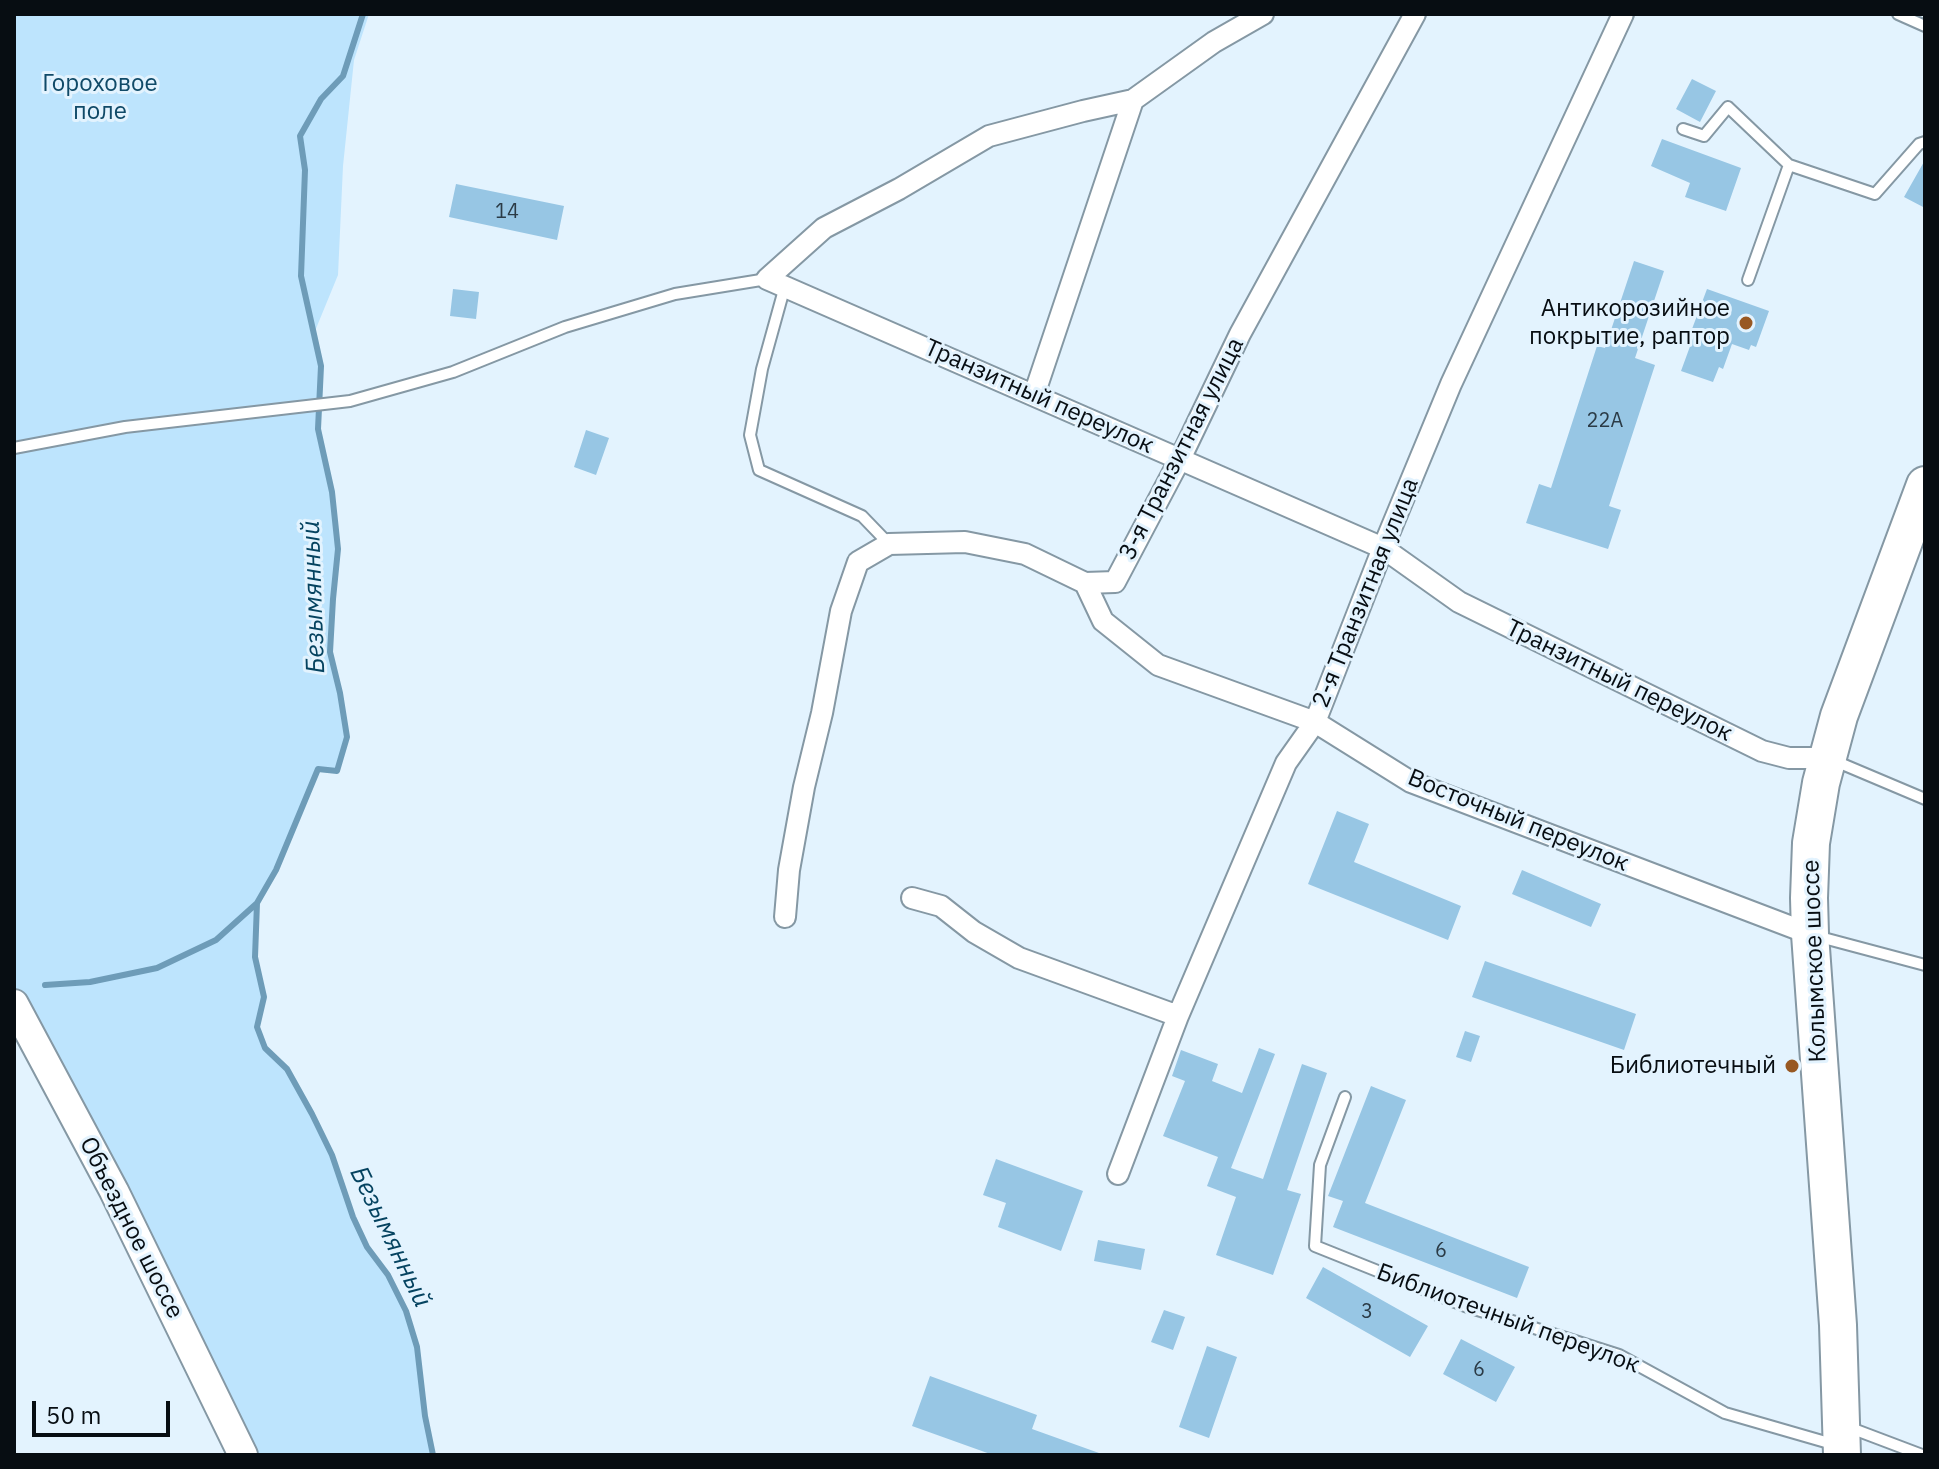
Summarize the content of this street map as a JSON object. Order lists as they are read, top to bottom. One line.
{"streets":{"highway":["Колымское шоссе"],"street":["Транзитный переулок","3-я Транзитная улица","2-я Транзитная улица","Восточный переулок","Объездное шоссе"],"lane":["Библиотечный переулок"]},"crossings":[["Транзитный переулок","3-я Транзитная улица"],["Транзитный переулок","2-я Транзитная улица"],["Транзитный переулок","Колымское шоссе"],["3-я Транзитная улица","Восточный переулок"],["2-я Транзитная улица","Восточный переулок"],["Восточный переулок","Колымское шоссе"],["Колымское шоссе","Библиотечный переулок"]],"water":["Безымянный"],"parks":["Гороховое поле"],"places":["Антикорозийное покрытие, раптор","Библиотечный"],"house_numbers":["14","22А","6","3","6"],"scale_bar":"50 m"}
